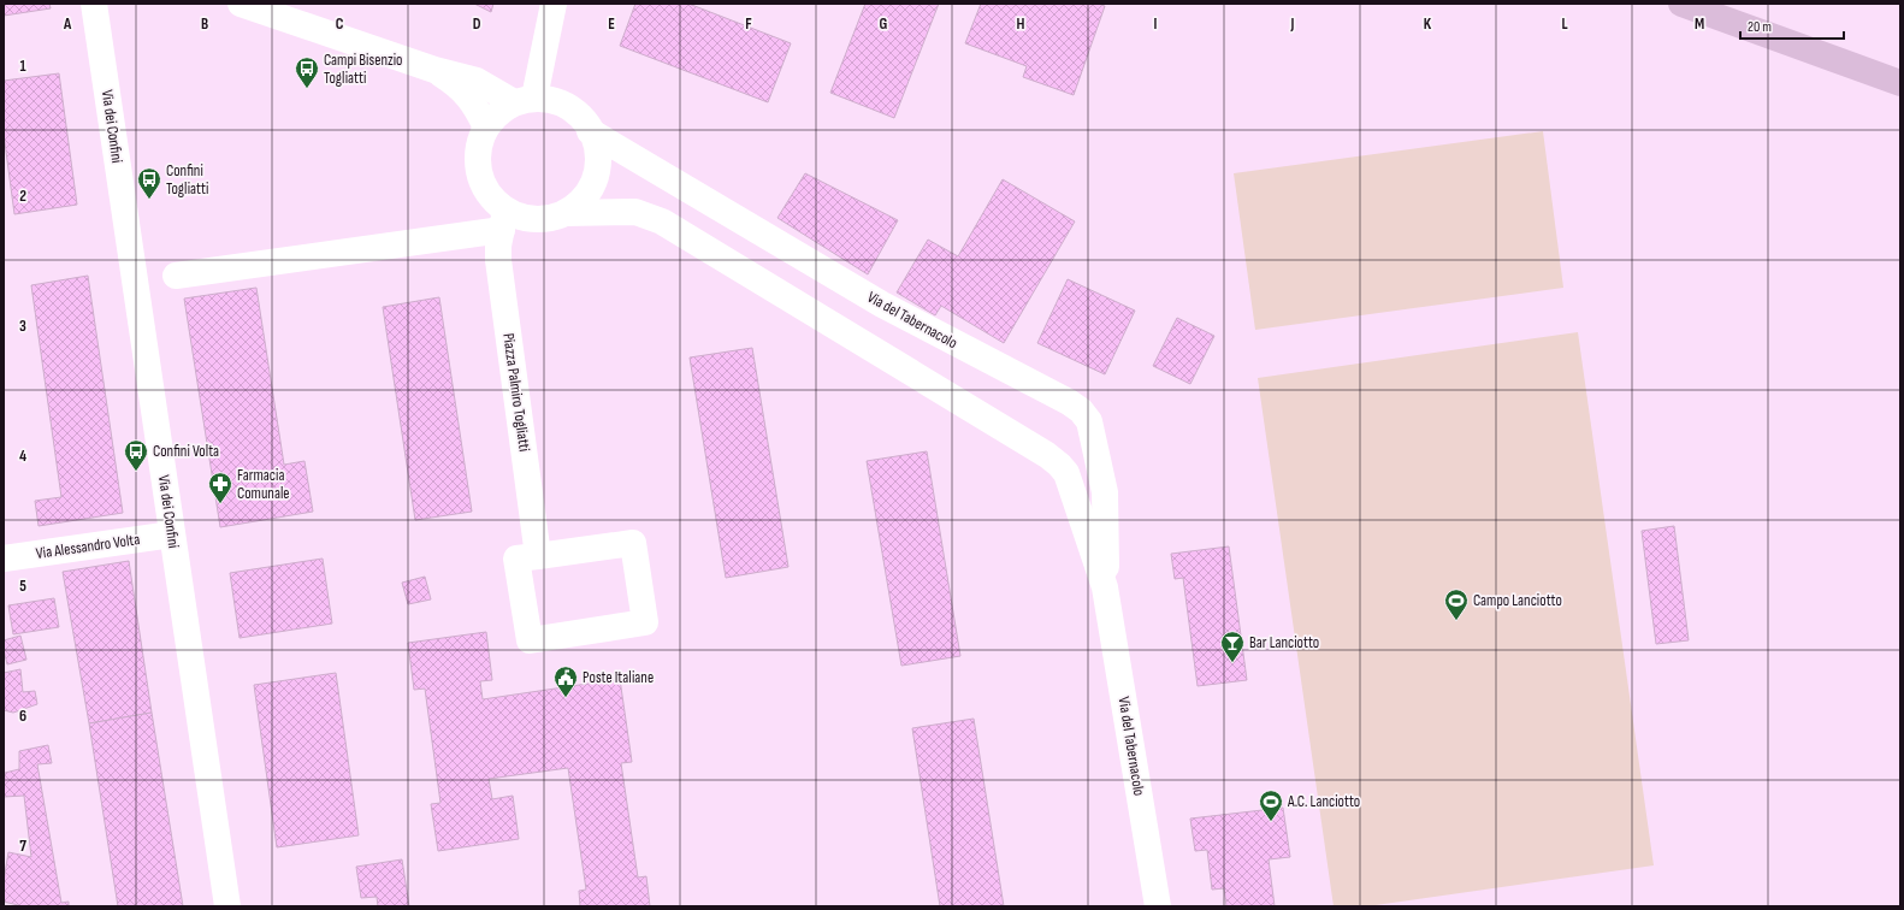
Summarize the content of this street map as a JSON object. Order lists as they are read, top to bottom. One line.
{"streets":{"street":["Via dei Confini","Via del Tabernacolo","Piazza Palmiro Togliatti","Via Alessandro Volta"]},"crossings":[["Via dei Confini","Via Alessandro Volta"],["Via del Tabernacolo","Piazza Palmiro Togliatti"]],"places":{"bus stop":["Campi Bisenzio Togliatti","Confini Togliatti","Confini Volta"],"pharmacy":["Farmacia Comunale"],"sports":["Campo Lanciotto","A.C. Lanciotto"],"bar":["Bar Lanciotto"],"public building":["Poste Italiane"]},"scale_bar":"20 m","grid":{"columns":["A","B","C","D","E","F","G","H","I","J","K","L","M"],"rows":["1","2","3","4","5","6","7"]}}
